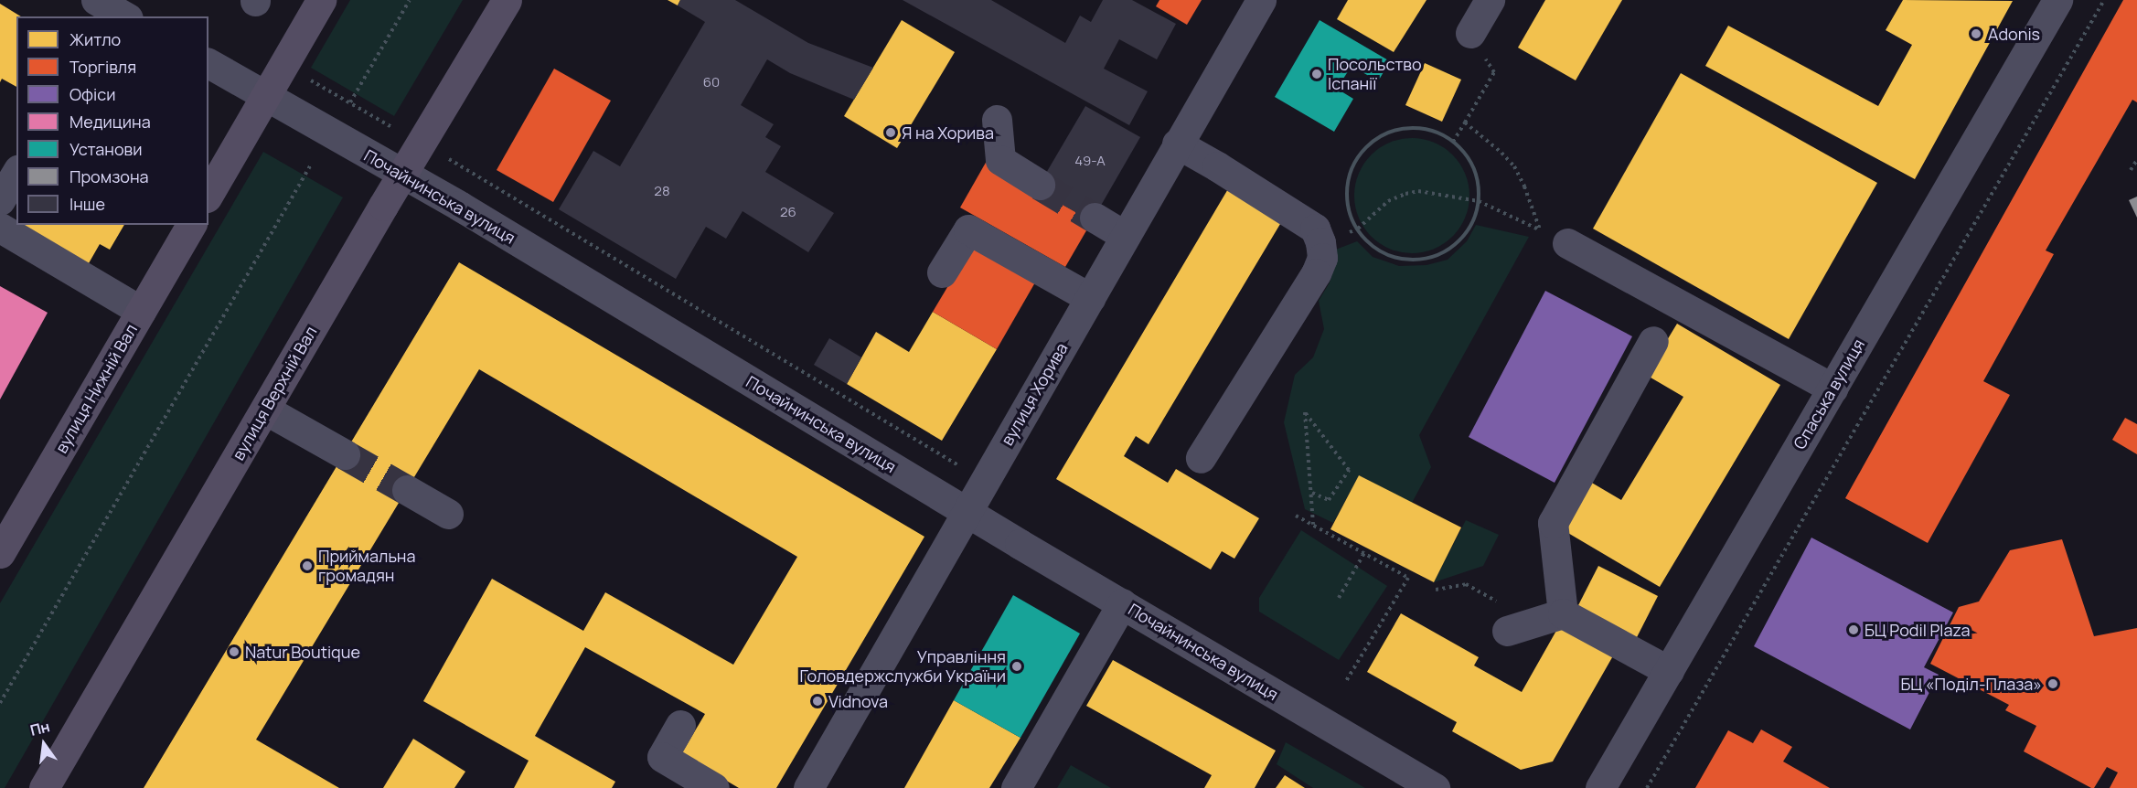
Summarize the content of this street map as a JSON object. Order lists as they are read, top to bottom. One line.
{"streets":{"main road":["вулиця Нижній Вал","вулиця Верхній Вал"],"street":["Почайнинська вулиця","вулиця Хорива","Спаська вулиця"]},"crossings":[["Почайнинська вулиця","вулиця Верхній Вал"],["Почайнинська вулиця","вулиця Хорива"]],"places":["Adonis","Посольство Іспанії","Я на Хорива","Приймальна громадян","БЦ Podil Plaza","Natur Boutique","Управління Головдержслужби України","БЦ «Поділ-Плаза»","Vidnova"],"house_numbers":["60","49-А","28","26"],"legend":["Житло","Торгівля","Офіси","Медицина","Установи","Промзона","Інше"],"north":"top"}
